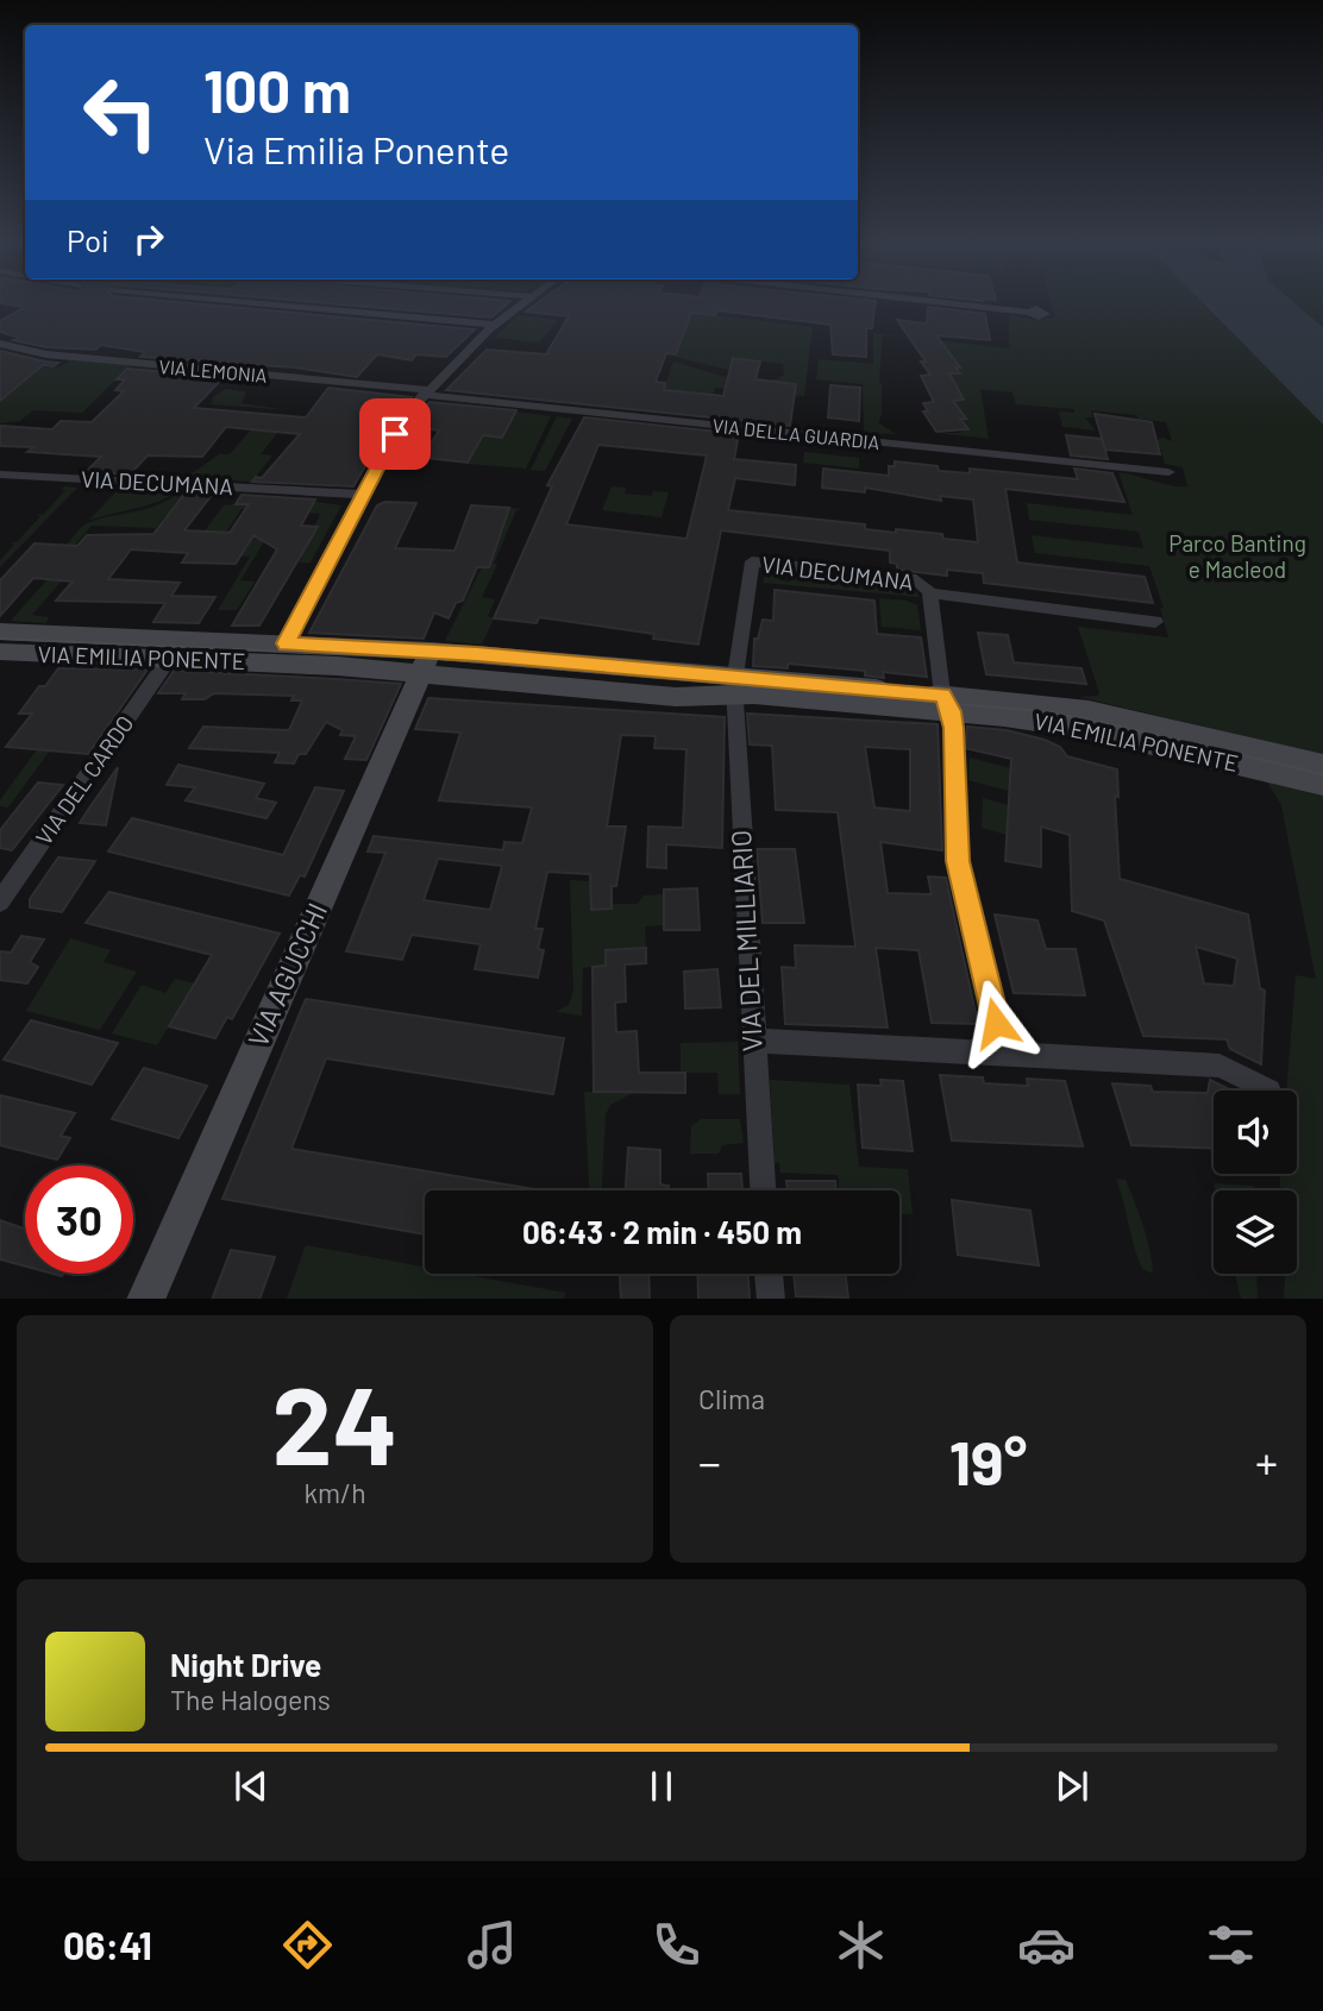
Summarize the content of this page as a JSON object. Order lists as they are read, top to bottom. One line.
{"streets":{"main road":["VIA EMILIA PONENTE","VIA AGUCCHI"],"street":["VIA LEMONIA","VIA DELLA GUARDIA","VIA DECUMANA","VIA DEL CARDO","VIA DEL MILLIARIO"]},"crossings":[["VIA LEMONIA","VIA DELLA GUARDIA"],["VIA DECUMANA","VIA EMILIA PONENTE"],["VIA DECUMANA","VIA DEL MILLIARIO"],["VIA EMILIA PONENTE","VIA DEL CARDO"],["VIA EMILIA PONENTE","VIA DEL MILLIARIO"],["VIA EMILIA PONENTE","VIA AGUCCHI"]],"parks":["Parco Banting e Macleod"],"page":{"turn":["100 m","Via Emilia Ponente"],"then":"Poi","limit":"30","trip":"06:43 · 2 min · 450 m","tile":[["24","km/h"],"Clima"],"heat":["−","19°","+"],"song":["Night Drive","The Halogens"],"tabs":"06:41"}}
